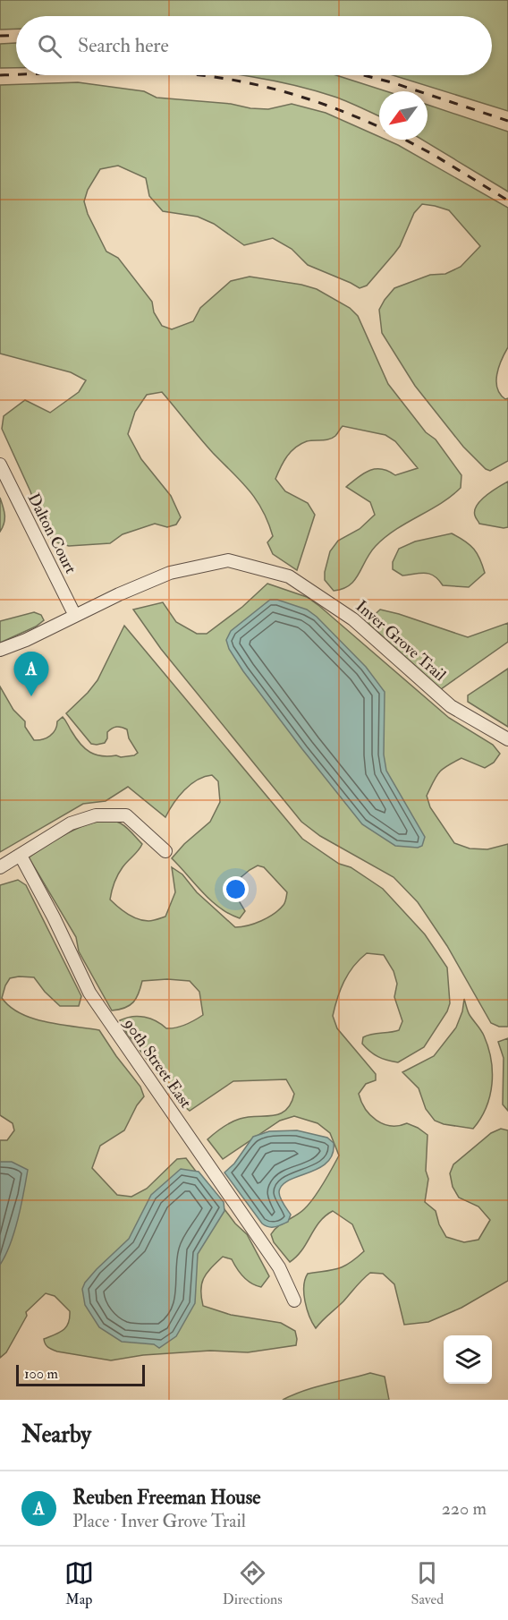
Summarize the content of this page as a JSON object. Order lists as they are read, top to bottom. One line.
{"streets":{"street":["Dalton Court","Inver Grove Trail","90th Street East"]},"crossings":[["Dalton Court","Inver Grove Trail"]],"scale_bar":"100 m","north":"bottom left","page":{"search":"Search here","pins":"A","scale":"100 m","heading":"Nearby","list":[{"mark":"A","name":"Reuben Freeman House","note":"Place · Inver Grove Trail","value":"220 m"}],"nav":["Map","Directions","Saved"]}}
